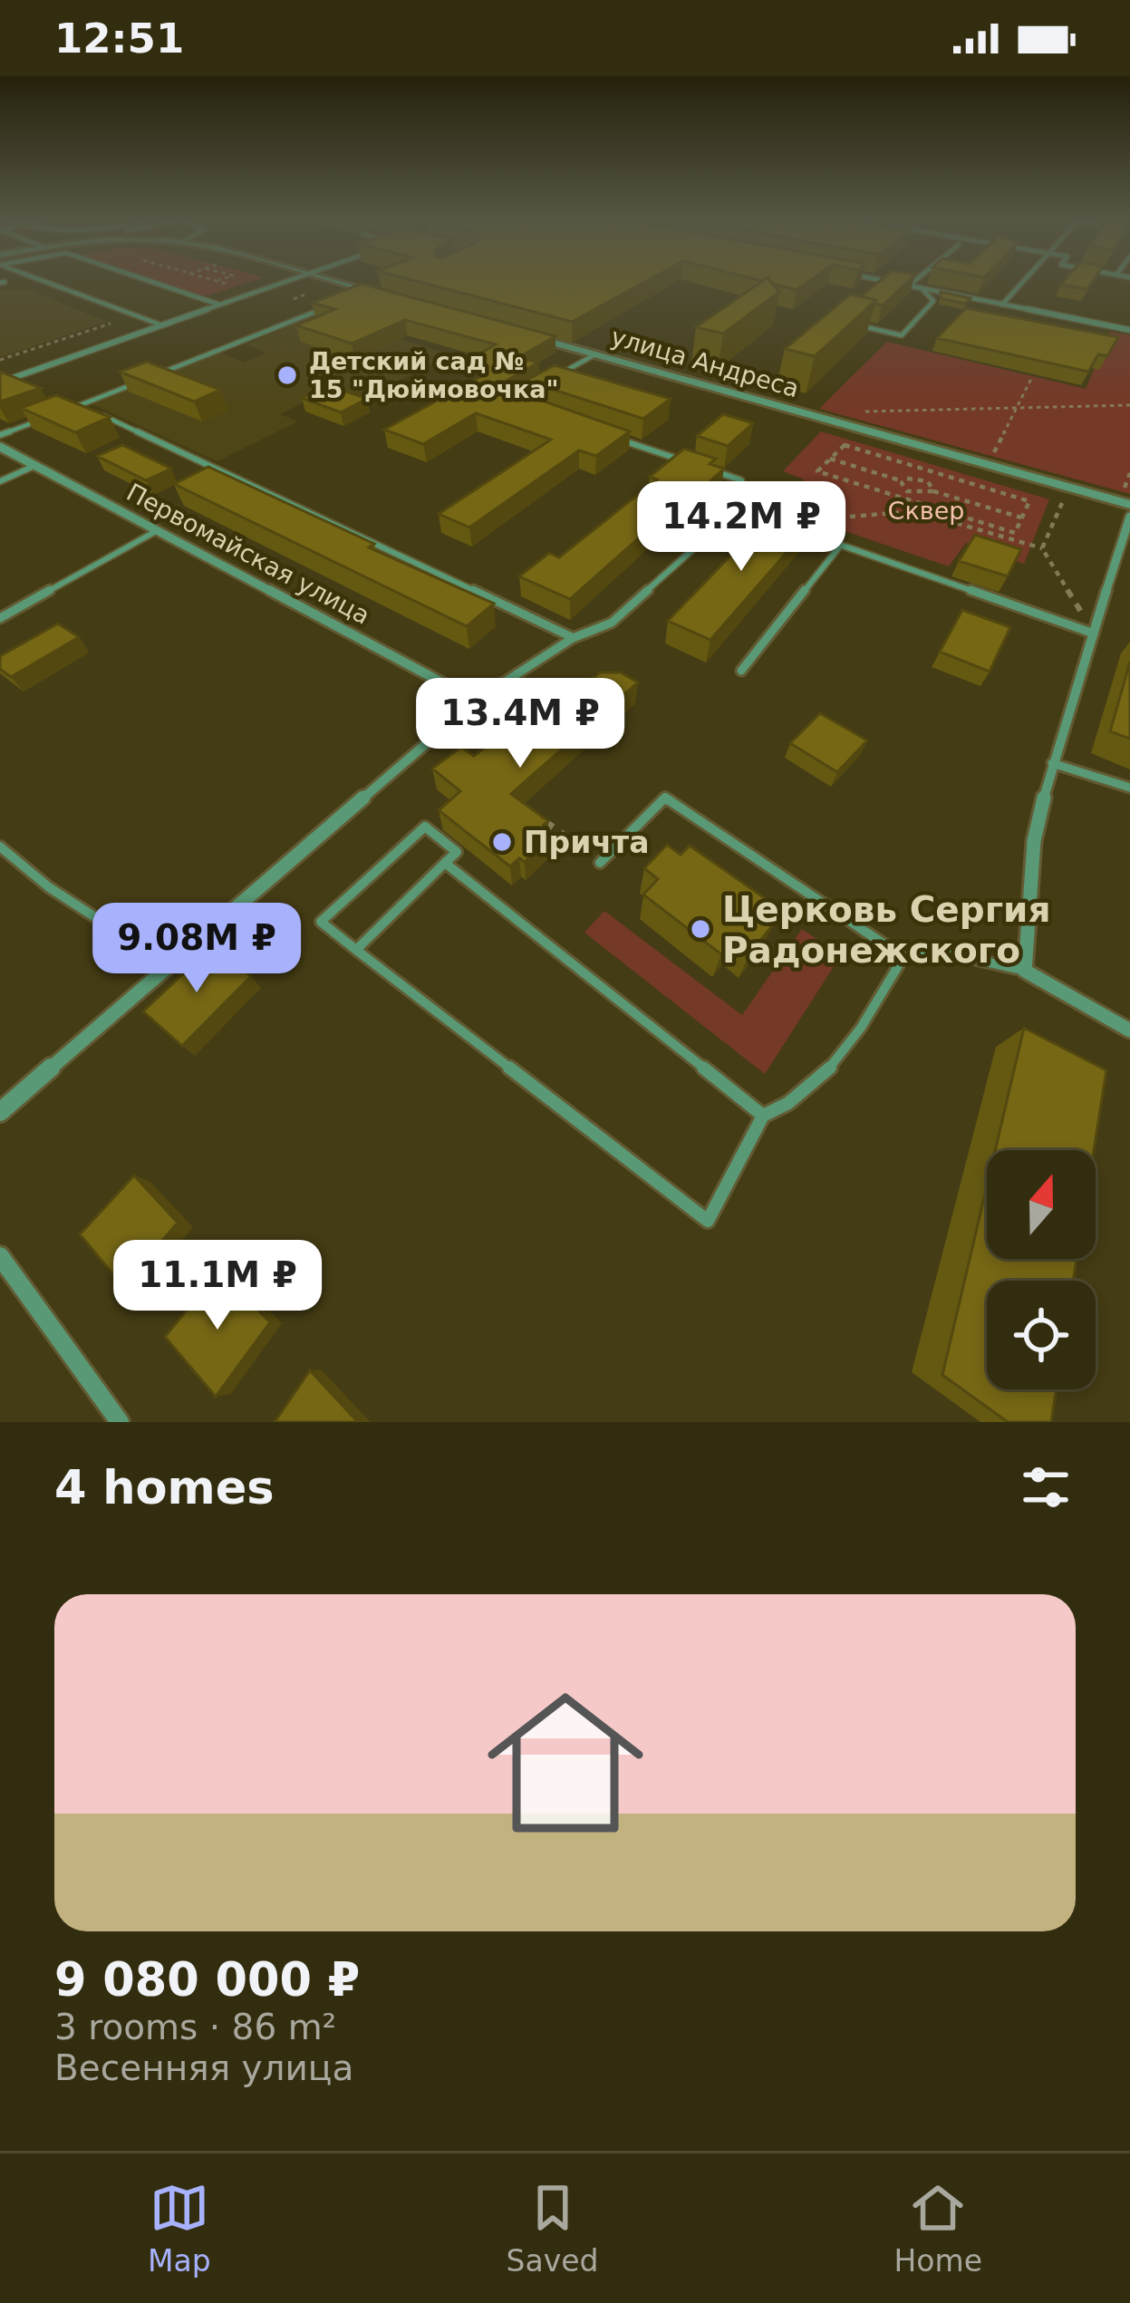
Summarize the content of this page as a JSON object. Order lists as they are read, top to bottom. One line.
{"streets":{"street":["улица Андреса","Первомайская улица"]},"parks":["Сквер"],"places":["Детский сад № 15 \"Дюймовочка\"","Причта","Церковь Сергия Радонежского"],"north":"top","page":{"status":"12:51","price":["14.2M ₽","13.4M ₽","9.08M ₽","11.1M ₽"],"heading":"4 homes","list":[{"name":"9 080 000 ₽","note":"3 rooms · 86 m² · Весенняя улица"}],"tabs":["Map","Saved","Home"]}}
